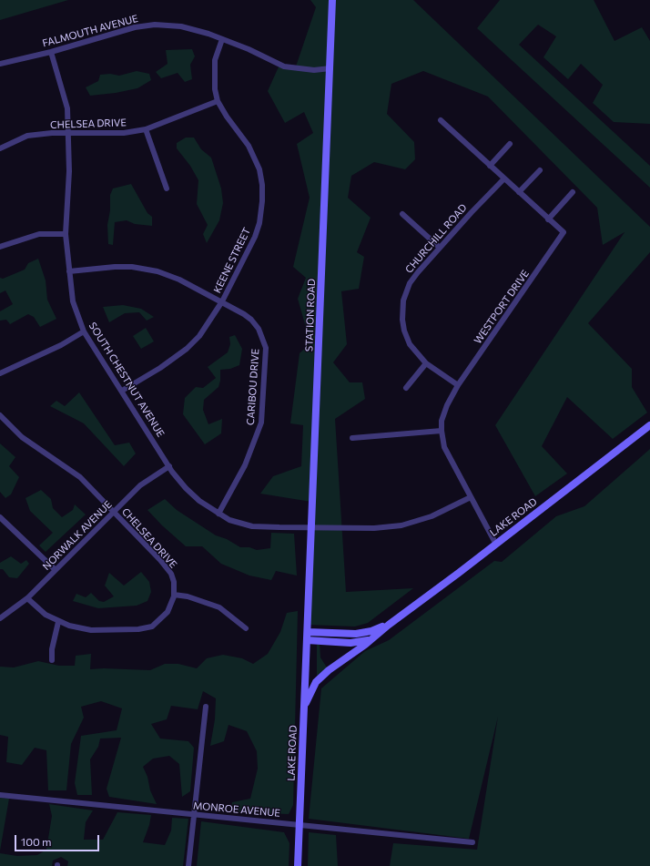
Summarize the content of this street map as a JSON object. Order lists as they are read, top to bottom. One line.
{"streets":{"street":["FALMOUTH AVENUE","CHELSEA DRIVE","CHURCHILL ROAD","KEENE STREET","WESTPORT DRIVE","STATION ROAD","SOUTH CHESTNUT AVENUE","CARIBOU DRIVE","LAKE ROAD","NORWALK AVENUE","MONROE AVENUE"]},"crossings":[["FALMOUTH AVENUE","KEENE STREET"],["FALMOUTH AVENUE","STATION ROAD"],["FALMOUTH AVENUE","SOUTH CHESTNUT AVENUE"],["CHELSEA DRIVE","KEENE STREET"],["CHELSEA DRIVE","SOUTH CHESTNUT AVENUE"],["CHELSEA DRIVE","NORWALK AVENUE"],["CHURCHILL ROAD","WESTPORT DRIVE"],["KEENE STREET","SOUTH CHESTNUT AVENUE"],["KEENE STREET","CARIBOU DRIVE"],["WESTPORT DRIVE","SOUTH CHESTNUT AVENUE"],["WESTPORT DRIVE","LAKE ROAD"],["STATION ROAD","SOUTH CHESTNUT AVENUE"],["STATION ROAD","LAKE ROAD"],["SOUTH CHESTNUT AVENUE","CARIBOU DRIVE"],["SOUTH CHESTNUT AVENUE","NORWALK AVENUE"],["LAKE ROAD","MONROE AVENUE"]],"scale_bar":"100 m"}
